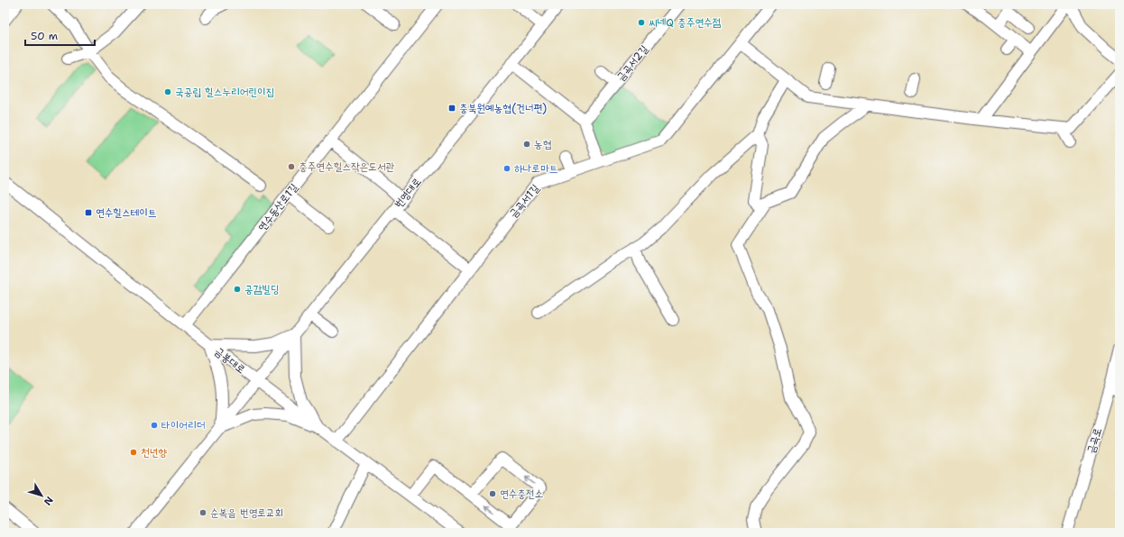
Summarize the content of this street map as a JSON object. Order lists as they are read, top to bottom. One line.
{"streets":{"street":["금곡서2길","번영대로","금곡서1길","연수동산로1길","금봉대로","금곡로"]},"crossings":[["번영대로","금봉대로"],["금곡서1길","금봉대로"],["연수동산로1길","금봉대로"]],"places":{"other":["씨네Q 충주연수점","국공립 힐스누리어린이집","농협","충주연수힐스작은도서관","하나로마트","공감빌딩","타이어리더","천년향","연수충전소","순복음 번영로교회"],"transit":["충북원예농협(건너편)","연수힐스테이트"]},"scale_bar":"50 m","north":"bottom right"}
